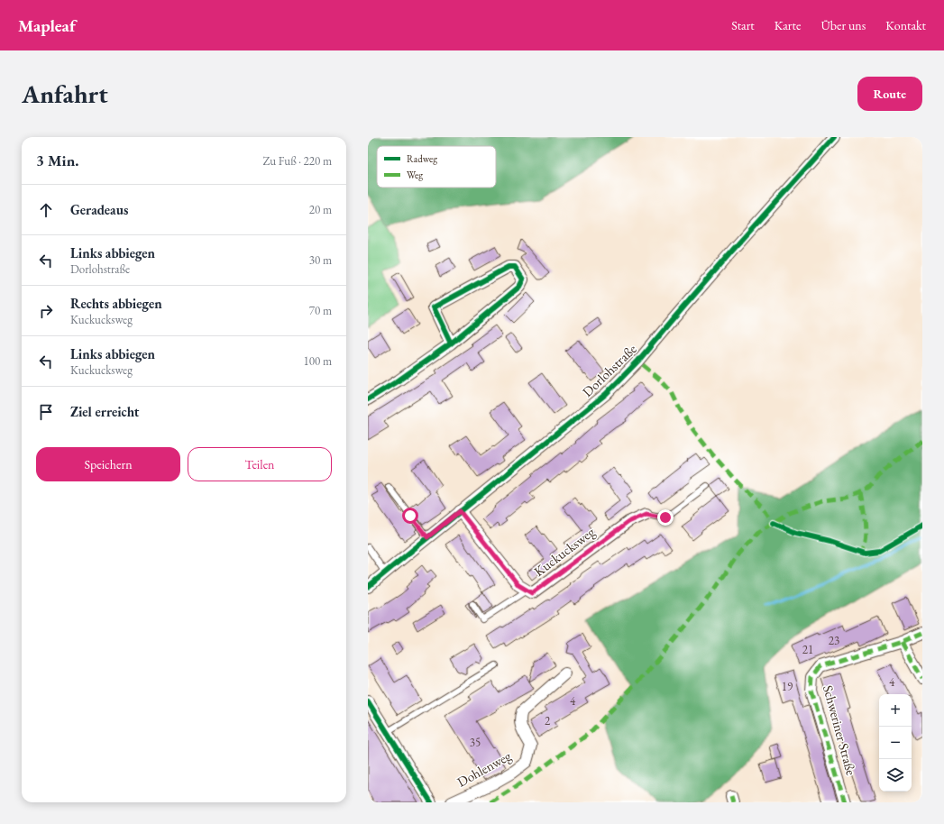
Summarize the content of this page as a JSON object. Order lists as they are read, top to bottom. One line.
{"streets":{"street":["Dorlohstraße","Kuckucksweg","Schweriner Straße","Dohlenweg"]},"crossings":[["Dorlohstraße","Kuckucksweg"]],"house_numbers":["23","21","4","19","4","2","35"],"legend":["Radweg","Weg"],"page":{"header":"Mapleaf","nav":["Start","Karte","Über uns","Kontakt"],"buttons":["Route",["Speichern","Teilen"]],"title":"Anfahrt","heading":["3 Min.","Zu Fuß · 220 m"],"list":[["Geradeaus","20 m"],["Links abbiegen","Dorlohstraße","30 m"],["Rechts abbiegen","Kuckucksweg","70 m"],["Links abbiegen","Kuckucksweg","100 m"],"Ziel erreicht"],"map_buttons":["+","−"]}}
